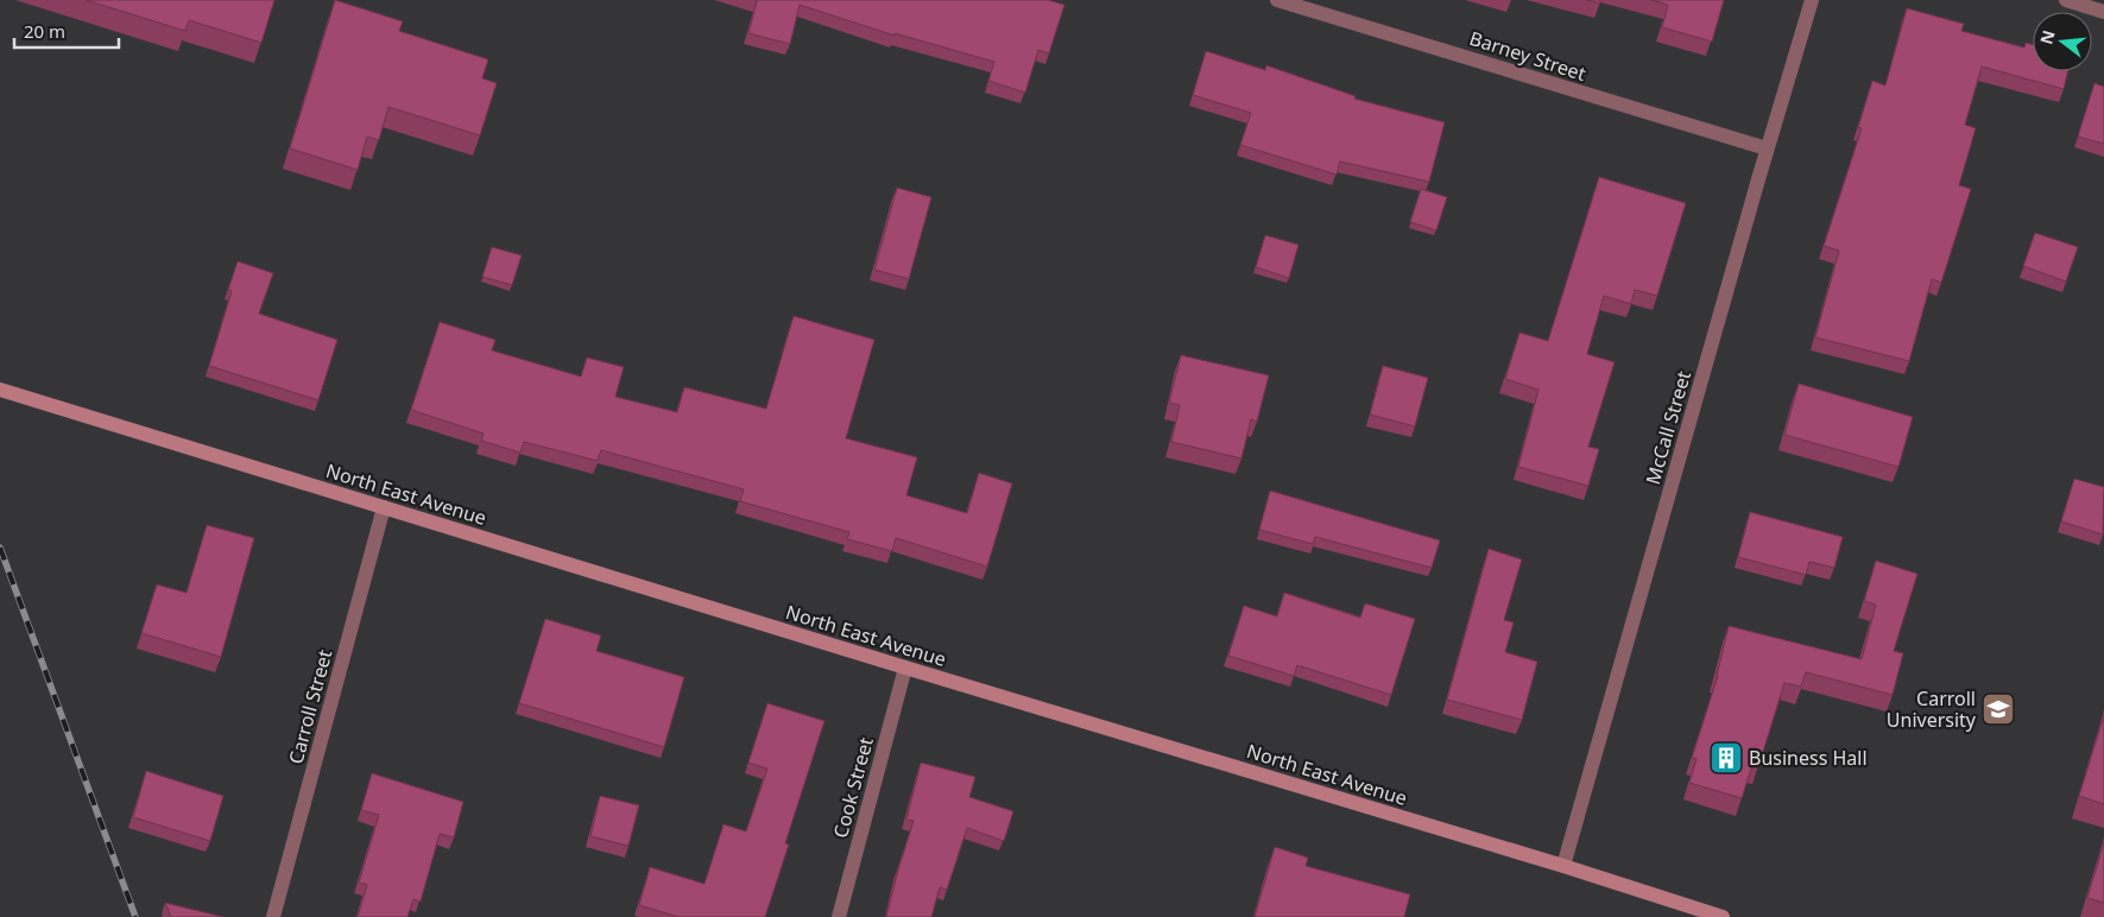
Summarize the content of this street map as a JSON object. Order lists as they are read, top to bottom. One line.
{"streets":{"main road":["North East Avenue"],"street":["Barney Street","McCall Street","Carroll Street","Cook Street"]},"crossings":[["Barney Street","McCall Street"],["McCall Street","North East Avenue"],["North East Avenue","Carroll Street"],["North East Avenue","Cook Street"]],"places":{"school or university":["Carroll University"],"building":["Business Hall"]},"scale_bar":"20 m","north":"left"}
